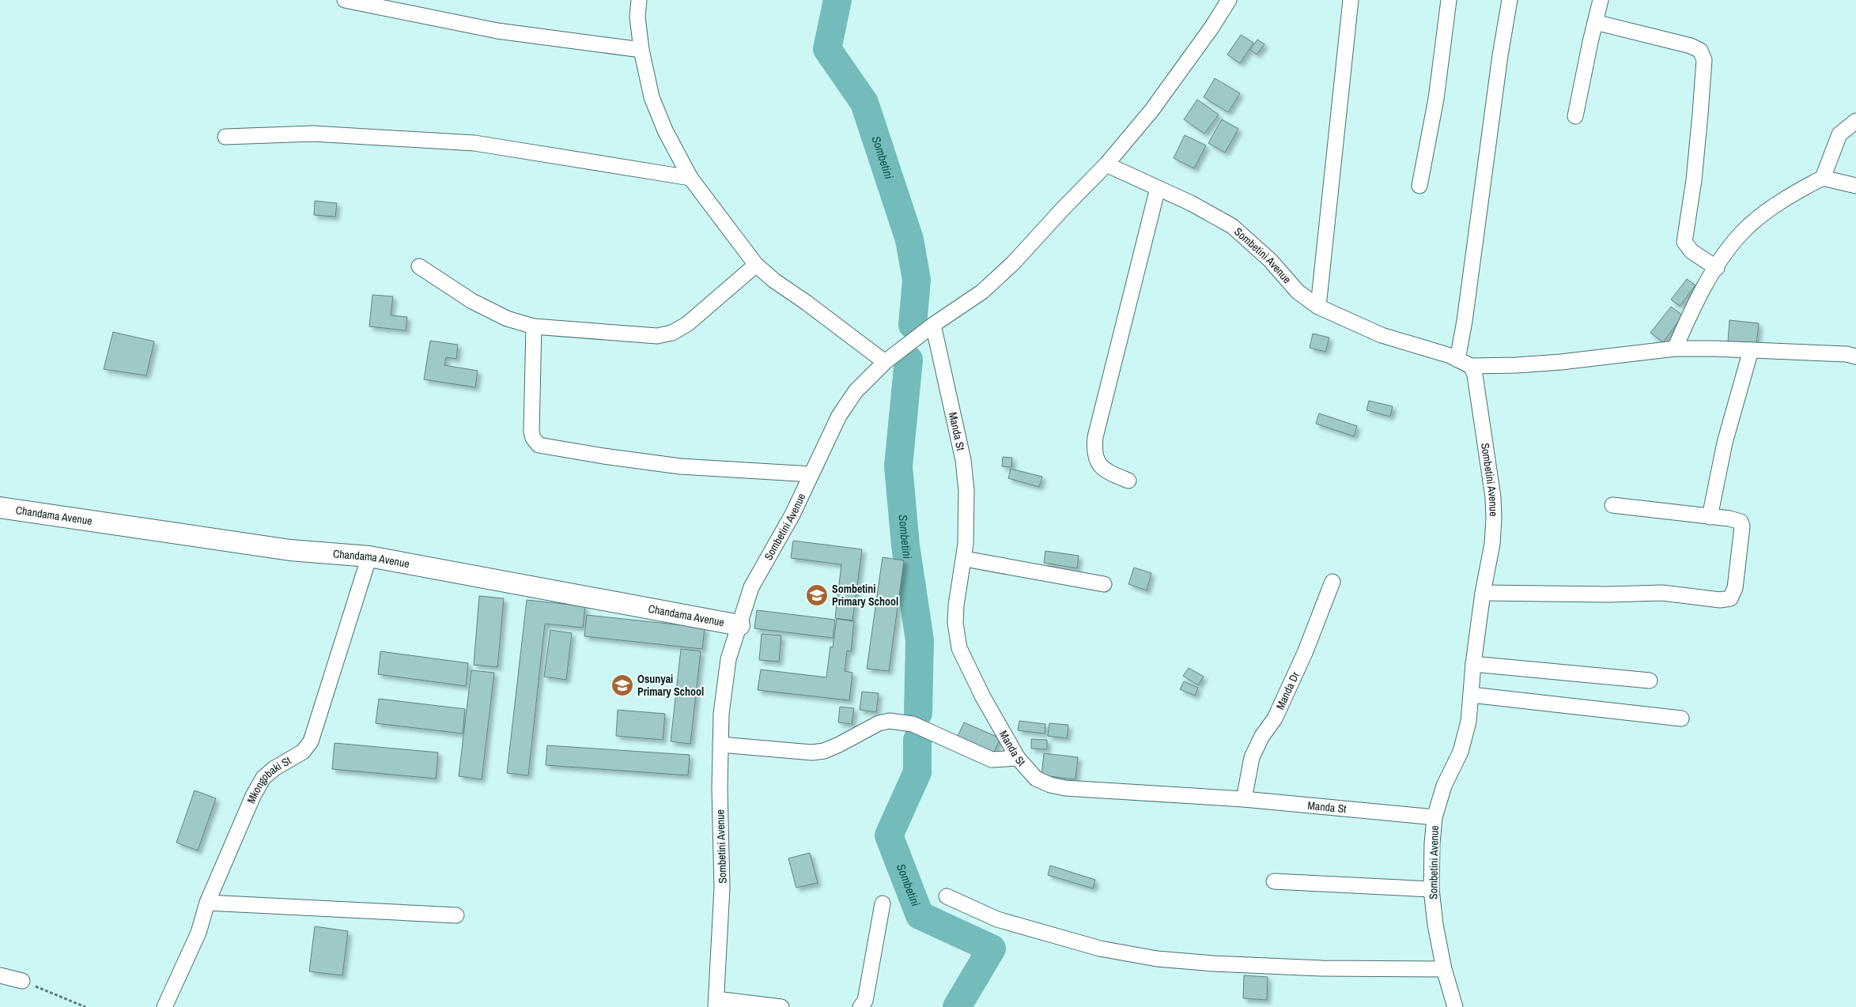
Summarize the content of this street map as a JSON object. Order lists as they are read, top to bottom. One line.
{"streets":{"street":["Sombetini Avenue","Manda St","Chandama Avenue","Manda Dr","Mkongobaki St"]},"crossings":[["Sombetini Avenue","Manda St"],["Sombetini Avenue","Chandama Avenue"],["Manda St","Manda Dr"],["Chandama Avenue","Mkongobaki St"]],"water":["Sombetini"],"places":{"school or university":["Sombetini Primary School","Osunyai Primary School"]}}
